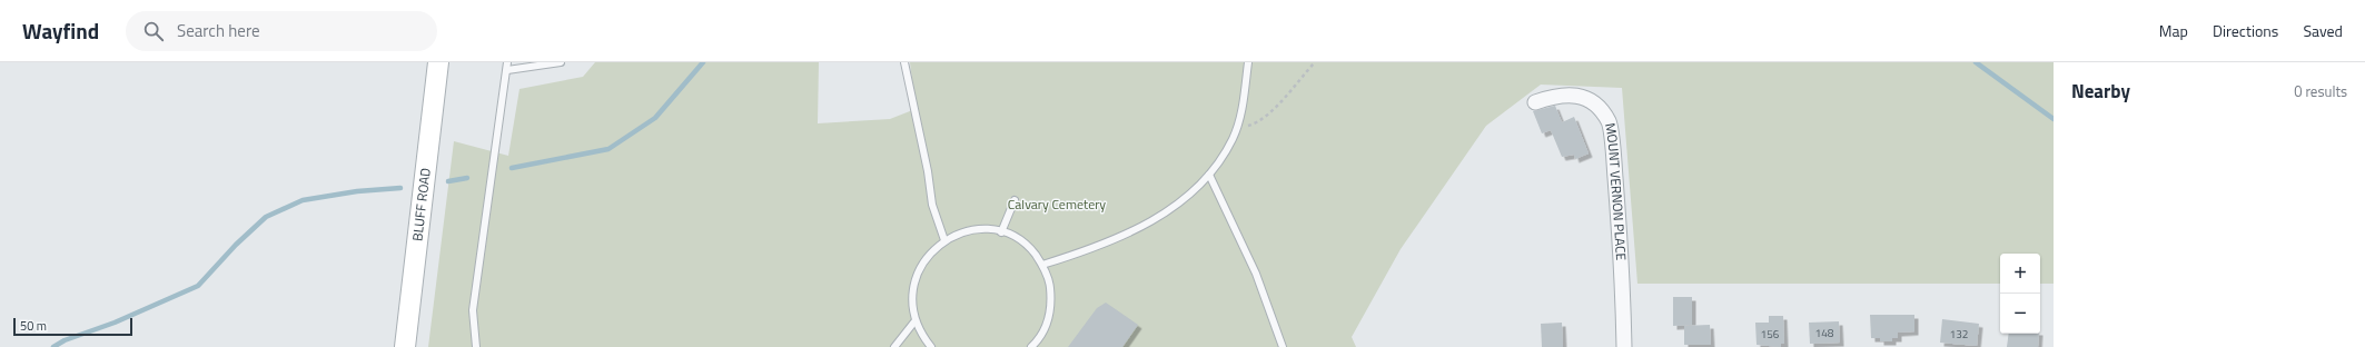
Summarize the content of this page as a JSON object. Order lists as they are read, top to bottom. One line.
{"streets":{"main road":["BLUFF ROAD"],"street":["MOUNT VERNON PLACE"]},"parks":["Calvary Cemetery"],"house_numbers":["148","156","132"],"scale_bar":"50 m","page":{"header":"Wayfind","search":"Search here","nav":["Map","Directions","Saved"],"heading":["Nearby","0 results"],"map_buttons":["+","−"],"scale":"50 m"}}
